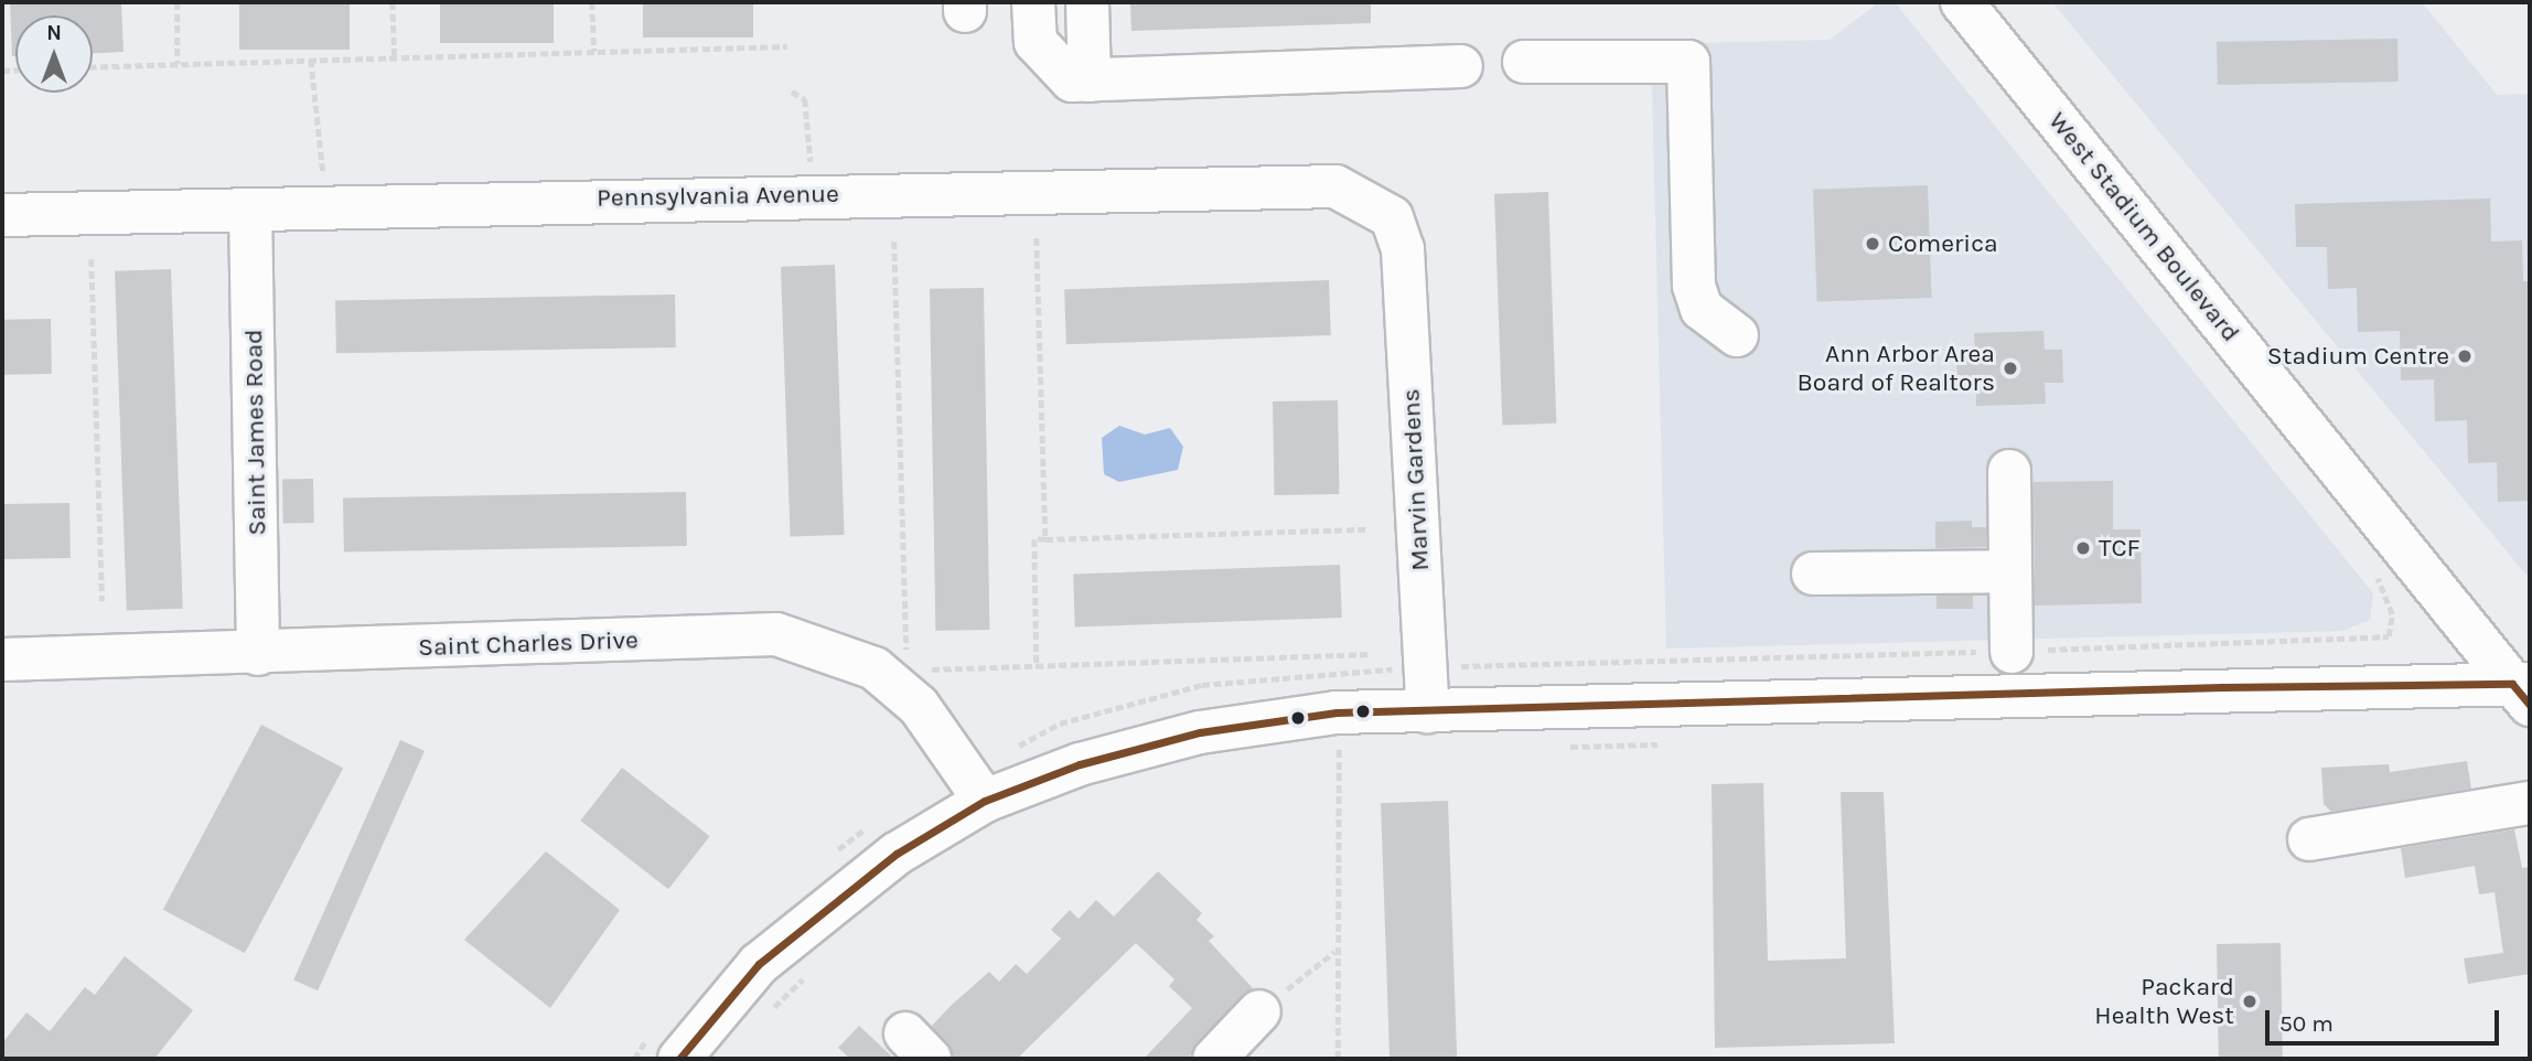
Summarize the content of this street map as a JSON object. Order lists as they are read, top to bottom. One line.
{"streets":{"street":["Pennsylvania Avenue","West Stadium Boulevard","Saint James Road","Marvin Gardens","Saint Charles Drive"]},"crossings":[["Pennsylvania Avenue","Saint James Road"],["Pennsylvania Avenue","Marvin Gardens"],["Saint James Road","Saint Charles Drive"]],"places":["Comerica","Stadium Centre","Ann Arbor Area Board of Realtors","TCF","Packard Health West"],"scale_bar":"50 m","north":"top"}
